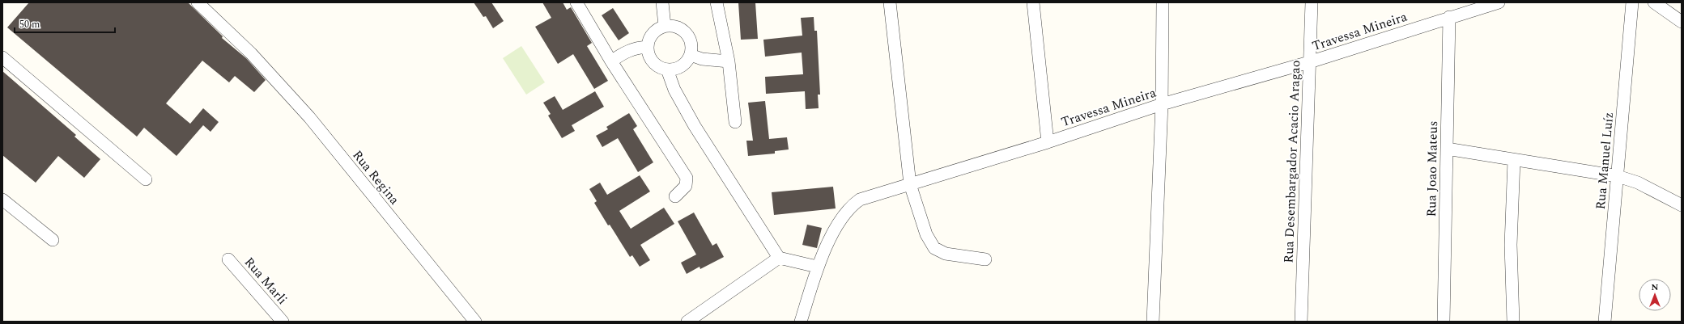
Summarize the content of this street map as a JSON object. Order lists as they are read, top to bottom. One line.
{"streets":{"street":["Travessa Mineira","Rua Manuel Luíz","Rua Desembargador Acacio Aragao","Rua Joao Mateus","Rua Regina","Rua Marli"]},"crossings":[["Travessa Mineira","Rua Desembargador Acacio Aragao"],["Travessa Mineira","Rua Joao Mateus"]],"scale_bar":"50 m","north":"top"}
